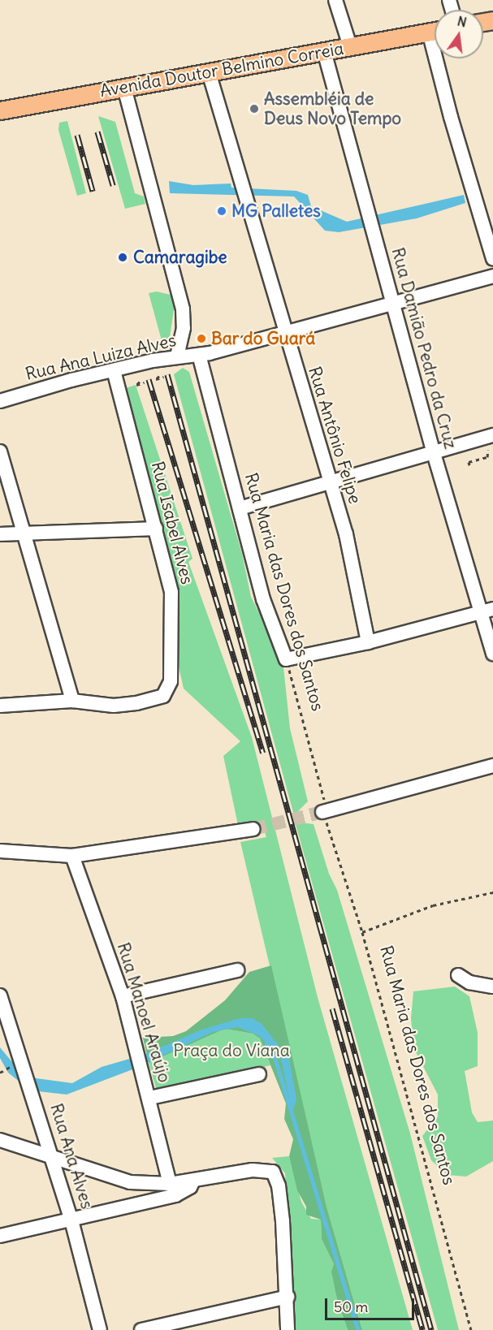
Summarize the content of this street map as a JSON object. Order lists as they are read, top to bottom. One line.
{"streets":{"main road":["Avenida Doutor Belmino Correia"],"street":["Rua Damião Pedro da Cruz","Rua Ana Luiza Alves","Rua Antônio Felipe","Rua Isabel Alves","Rua Maria das Dores dos Santos","Rua Manoel Araújo","Rua Ana Alves"]},"crossings":[["Avenida Doutor Belmino Correia","Rua Damião Pedro da Cruz"],["Avenida Doutor Belmino Correia","Rua Antônio Felipe"],["Rua Damião Pedro da Cruz","Rua Ana Luiza Alves"],["Rua Ana Luiza Alves","Rua Antônio Felipe"],["Rua Ana Luiza Alves","Rua Isabel Alves"],["Rua Ana Luiza Alves","Rua Maria das Dores dos Santos"]],"parks":["Praça do Viana"],"places":["Assembléia de Deus Novo Tempo","MG Palletes","Camaragibe","Bar do Guará"],"scale_bar":"50 m","north":"top"}
